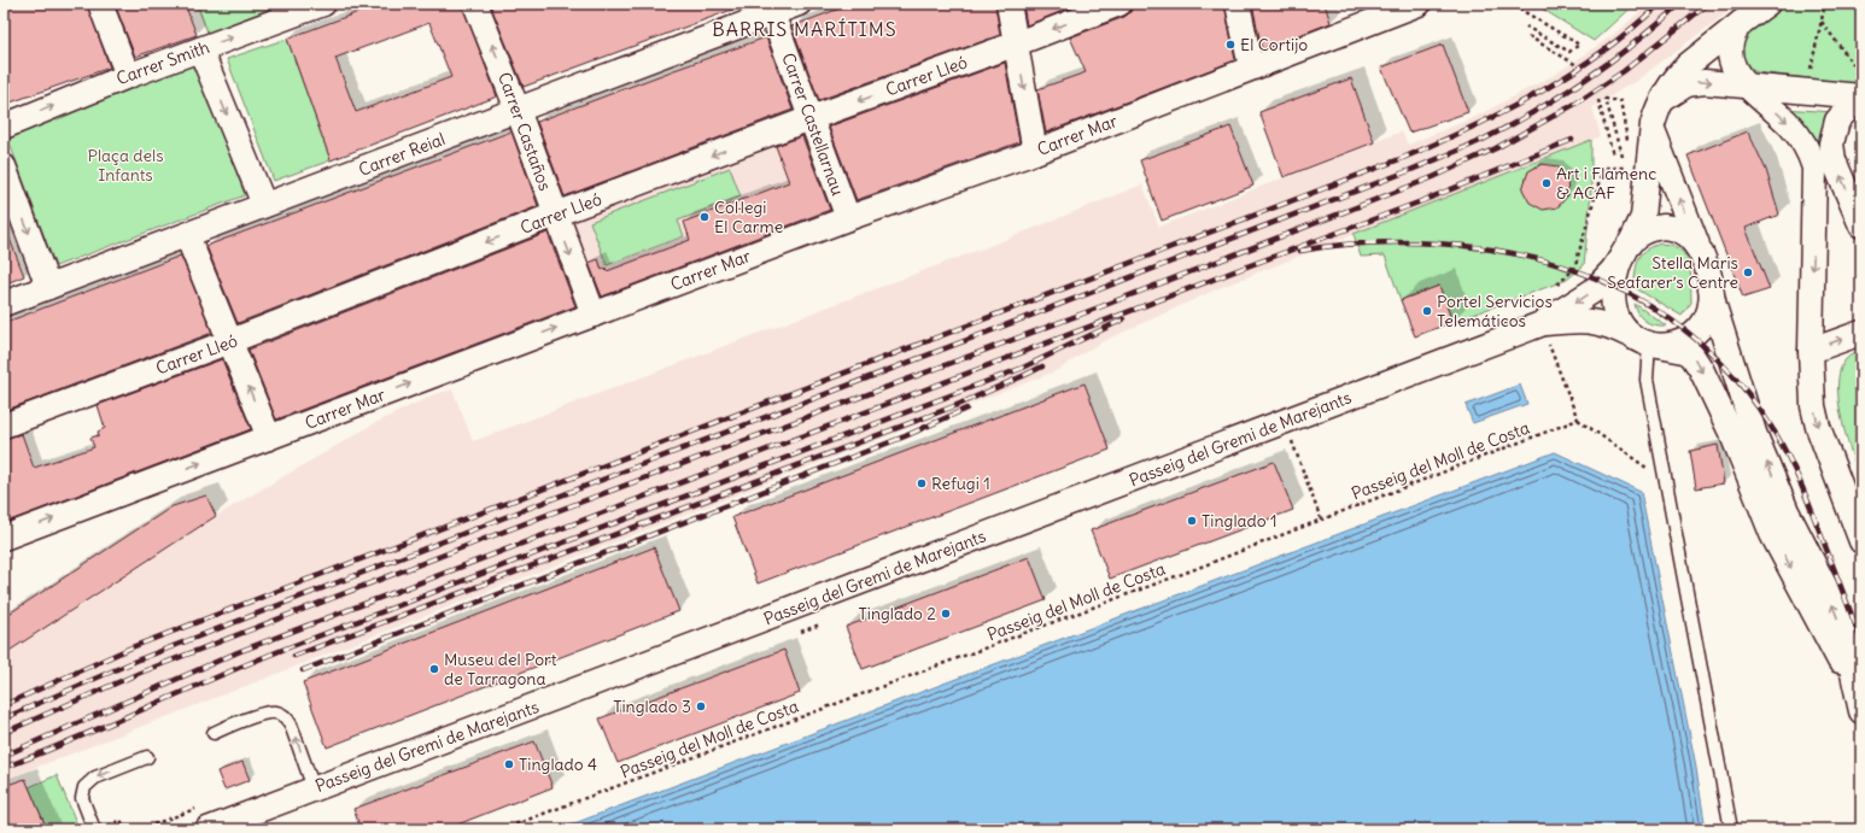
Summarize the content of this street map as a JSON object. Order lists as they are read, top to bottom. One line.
{"streets":{"street":["Carrer Smith","Carrer Lleó","Carrer Castellarnau","Carrer Castaños","Carrer Mar","Carrer Reial","Passeig del Gremi de Marejants"],"path":["Passeig del Moll de Costa"]},"crossings":[["Carrer Lleó","Carrer Castellarnau"],["Carrer Lleó","Carrer Castaños"],["Carrer Castellarnau","Carrer Mar"],["Carrer Castellarnau","Carrer Reial"],["Carrer Castaños","Carrer Mar"],["Carrer Castaños","Carrer Reial"]],"one_way":["Carrer Smith","Carrer Lleó","Carrer Mar"],"districts":["BARRIS MARÍTIMS"],"parks":["Plaça dels Infants"],"places":["El Cortijo","Art i Flamenc & ACAF","Col·legi El Carme","Stella Maris Seafarer’s Centre","Portel Servicios Telemáticos","Refugi 1","Tinglado 1","Tinglado 2","Museu del Port de Tarragona","Tinglado 3","Tinglado 4"]}
